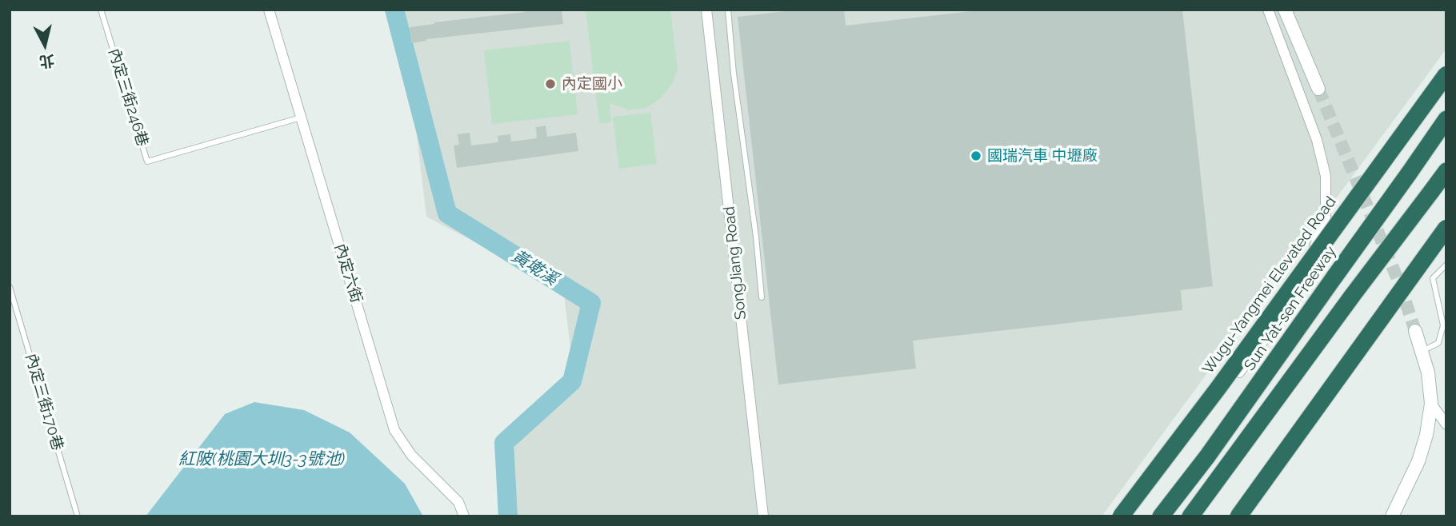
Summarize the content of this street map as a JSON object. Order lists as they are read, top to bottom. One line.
{"streets":{"highway":["Wugu-Yangmei Elevated Road","Sun Yat-sen Freeway"],"street":["SongJiang Road","內定六街"],"lane":["內定三街246巷","內定三街170巷"]},"crossings":[["內定三街246巷","內定六街"]],"water":["黃墘溪","紅陂(桃園大圳3-3號池)"],"places":["內定國小","國瑞汽車 中壢廠"],"north":"bottom"}
